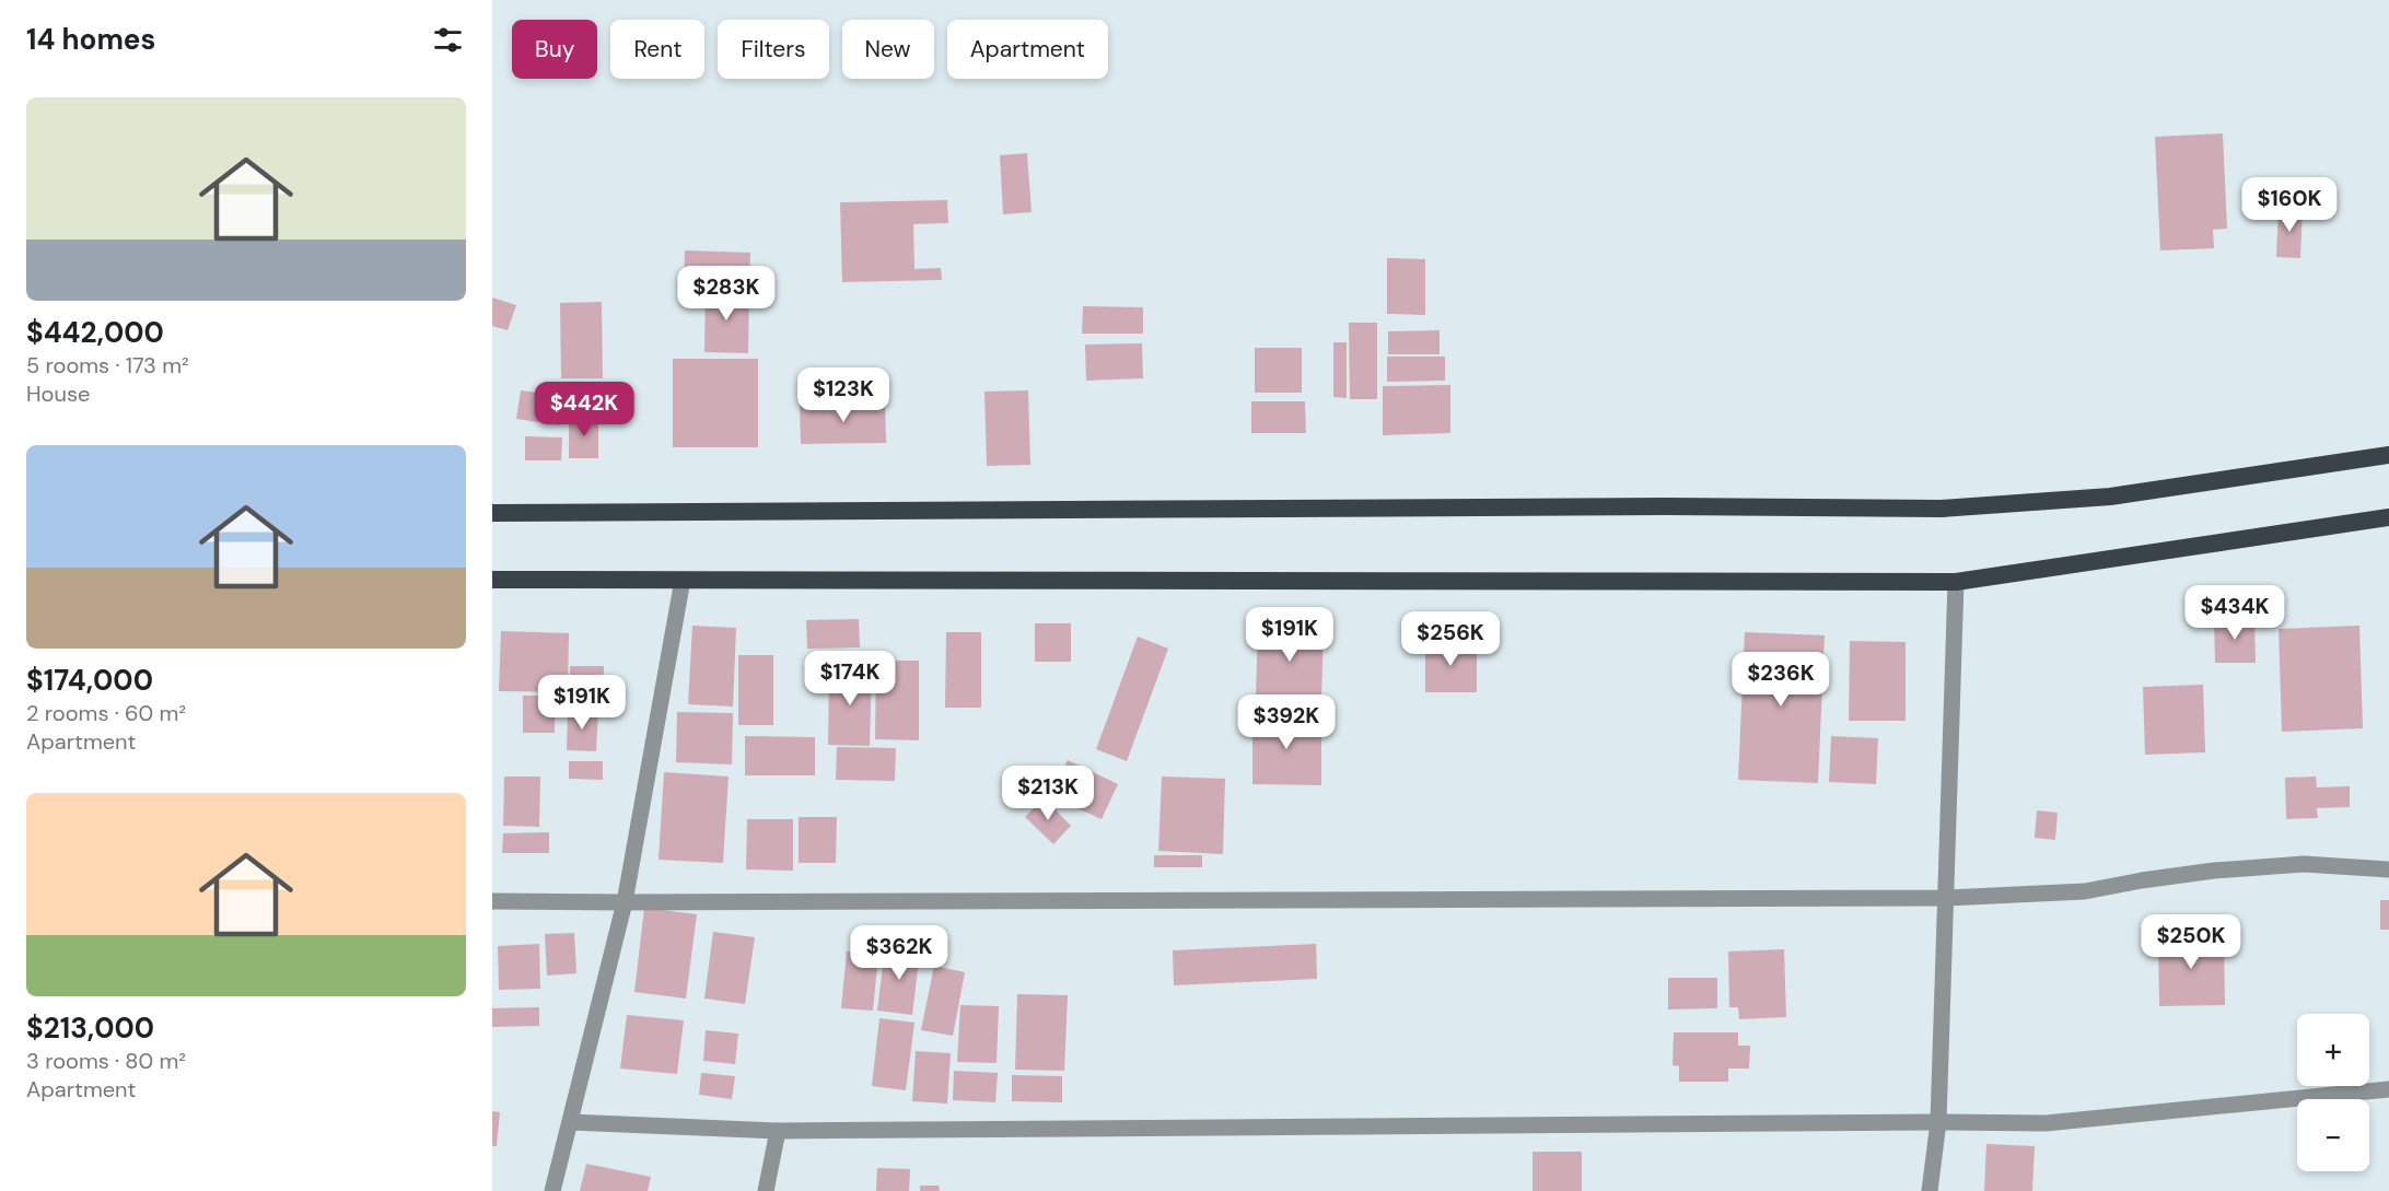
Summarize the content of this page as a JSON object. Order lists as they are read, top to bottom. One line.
{"page":{"heading":"14 homes","chip":["Buy","Rent","Filters","New","Apartment"],"list":[{"name":"$442,000","note":"5 rooms · 173 m² · House"},{"name":"$174,000","note":"2 rooms · 60 m² · Apartment"},{"name":"$213,000","note":"3 rooms · 80 m² · Apartment"}],"price":["$160K","$283K","$123K","$442K","$434K","$191K","$256K","$174K","$236K","$191K","$392K","$213K","$250K","$362K"],"map_buttons":["+","−"]}}
